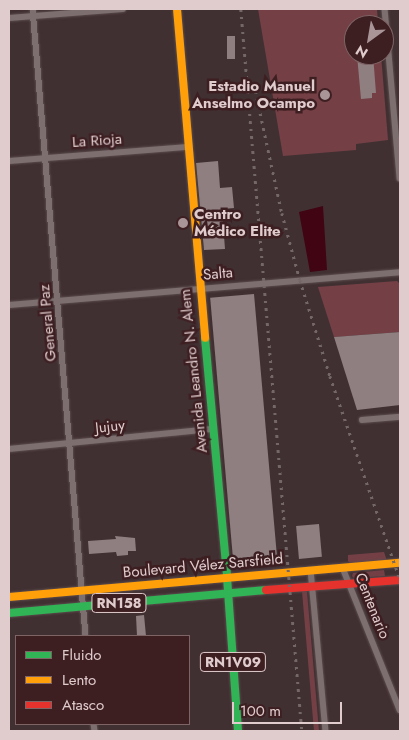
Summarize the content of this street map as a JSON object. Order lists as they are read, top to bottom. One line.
{"streets":{"main road":["Avenida Leandro N. Alem","Boulevard Vélez Sarsfield","RN158","RN1V09"],"street":["La Rioja","Salta","General Paz","Jujuy","Centenario"]},"crossings":[["La Rioja","General Paz"],["La Rioja","Avenida Leandro N. Alem"],["Salta","General Paz"],["Salta","Avenida Leandro N. Alem"],["General Paz","Jujuy"],["General Paz","Boulevard Vélez Sarsfield"],["Avenida Leandro N. Alem","Jujuy"],["Avenida Leandro N. Alem","Boulevard Vélez Sarsfield"],["Boulevard Vélez Sarsfield","Centenario"]],"places":["Estadio Manuel Anselmo Ocampo","Centro Médico Elite"],"legend":["Fluido","Lento","Atasco"],"scale_bar":"100 m","north":"bottom left"}
